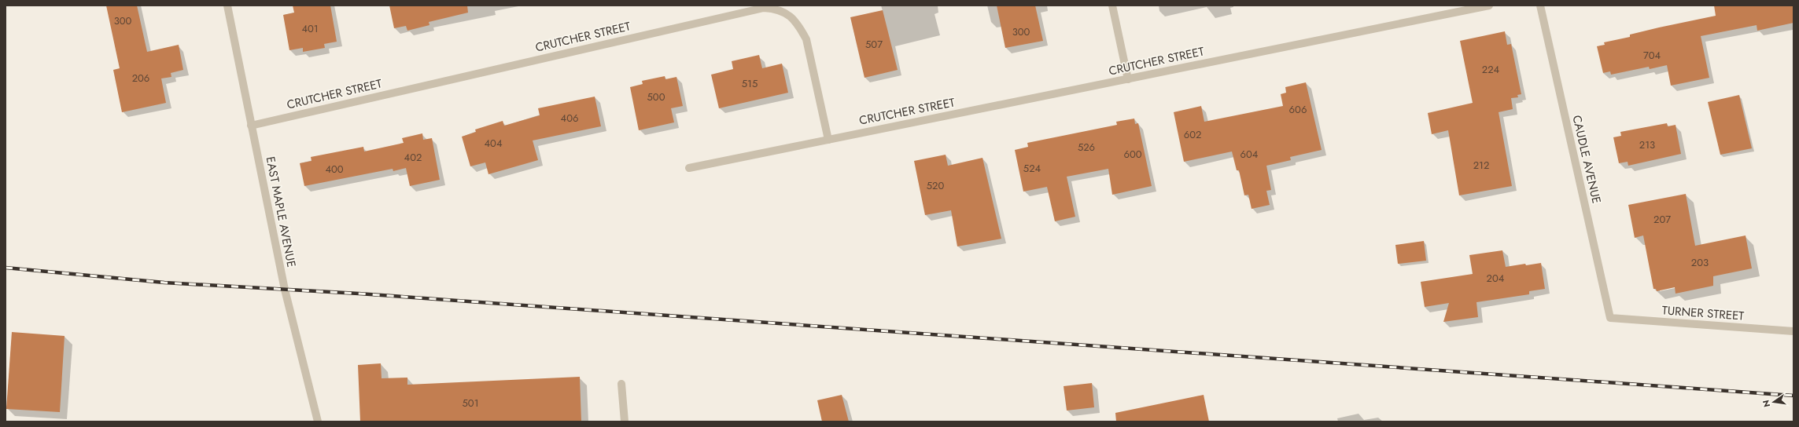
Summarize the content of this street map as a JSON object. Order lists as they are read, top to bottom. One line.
{"streets":{"street":["CRUTCHER STREET","CAUDLE AVENUE","EAST MAPLE AVENUE","TURNER STREET"]},"crossings":[["CRUTCHER STREET","EAST MAPLE AVENUE"],["CAUDLE AVENUE","TURNER STREET"]],"house_numbers":["300","401","300","507","704","224","206","515","500","606","406","602","404","213","526","600","604","402","212","524","400","520","207","203","204","501"],"north":"left"}
